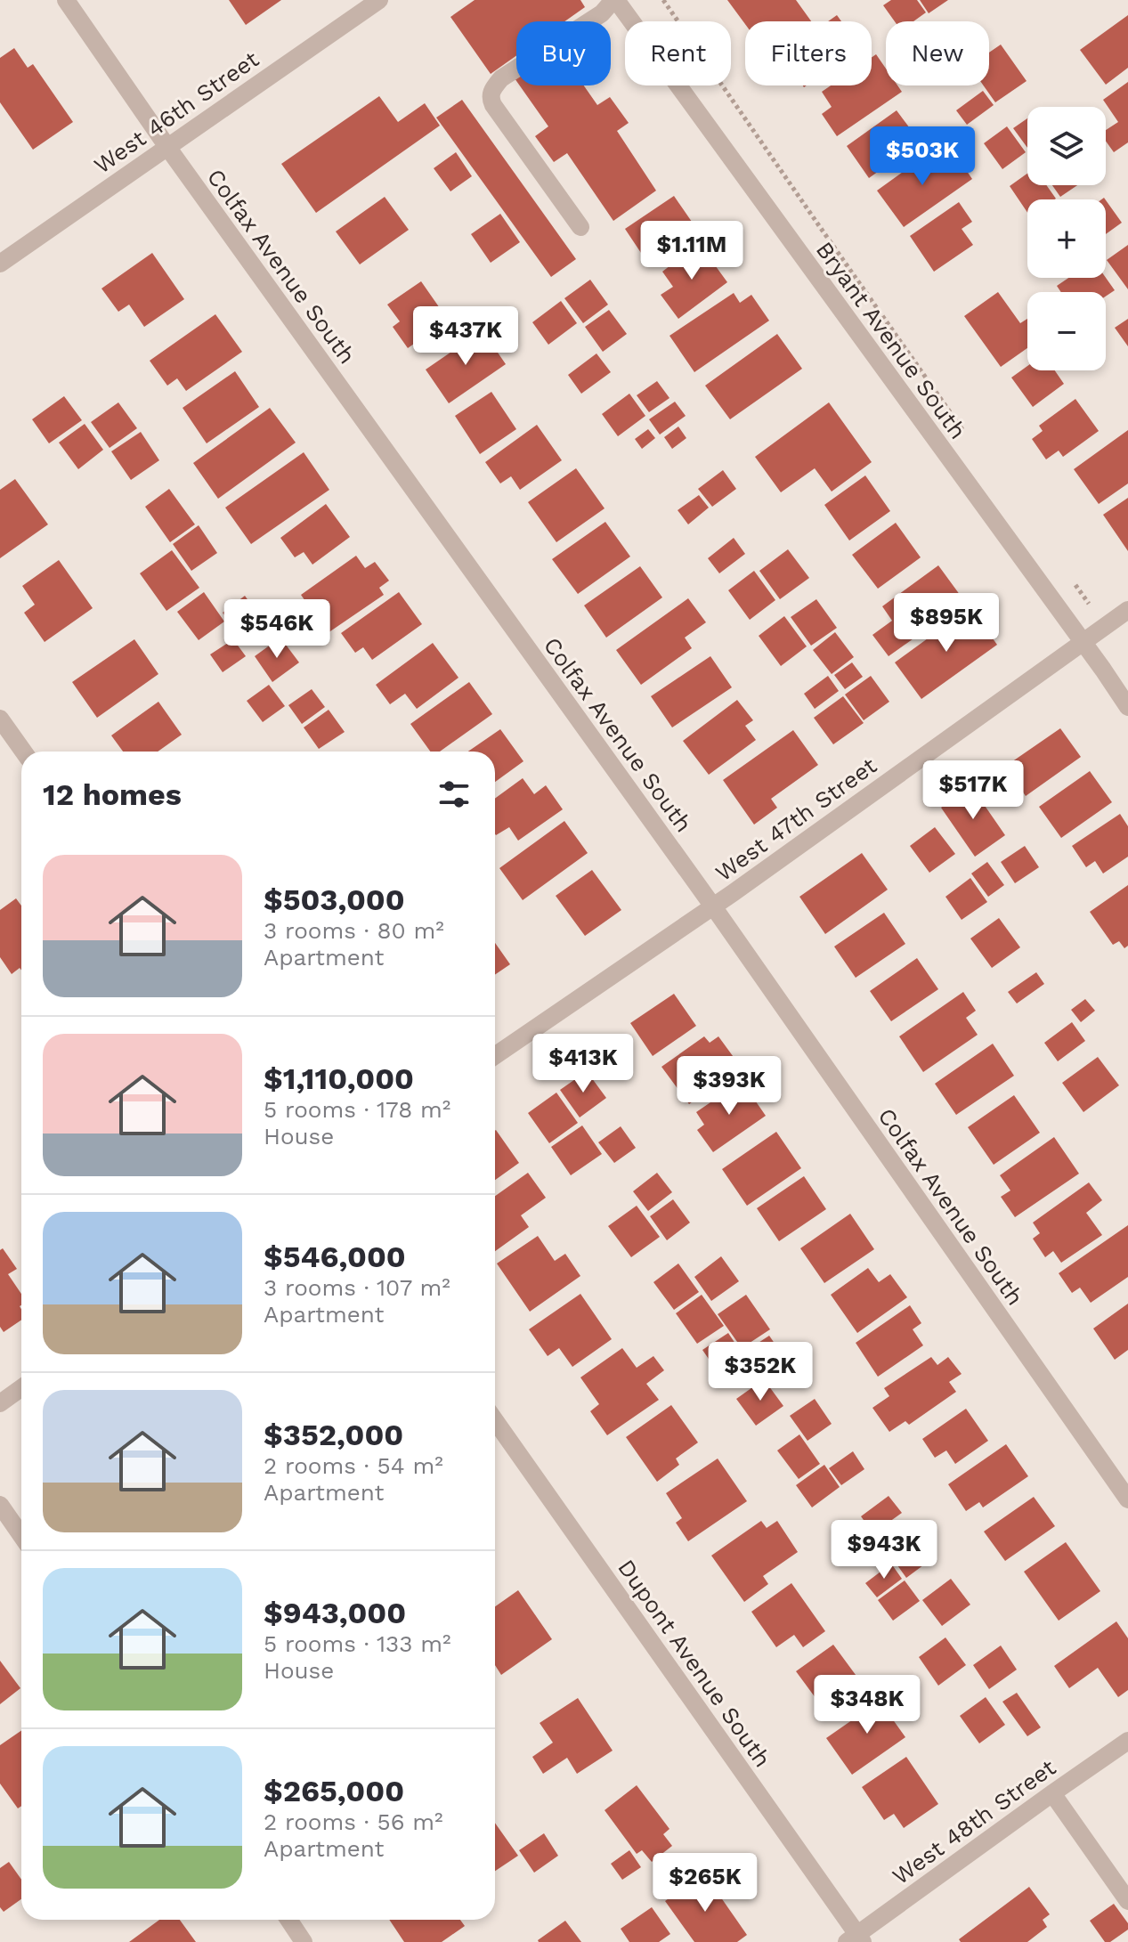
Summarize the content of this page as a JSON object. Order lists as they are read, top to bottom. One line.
{"streets":{"street":["West 46th Street","Colfax Avenue South","Bryant Avenue South","West 47th Street","Dupont Avenue South","West 48th Street"]},"crossings":[["West 46th Street","Colfax Avenue South"],["Colfax Avenue South","West 47th Street"],["Bryant Avenue South","West 47th Street"],["Dupont Avenue South","West 48th Street"]],"page":{"chip":["Buy","Rent","Filters","New"],"map_buttons":["+","−"],"price":["$503K","$1.11M","$437K","$895K","$546K","$517K","$413K","$393K","$352K","$943K","$348K","$265K"],"heading":"12 homes","list":[{"name":"$503,000","note":"3 rooms · 80 m² · Apartment"},{"name":"$1,110,000","note":"5 rooms · 178 m² · House"},{"name":"$546,000","note":"3 rooms · 107 m² · Apartment"},{"name":"$352,000","note":"2 rooms · 54 m² · Apartment"},{"name":"$943,000","note":"5 rooms · 133 m² · House"},{"name":"$265,000","note":"2 rooms · 56 m² · Apartment"}]}}
